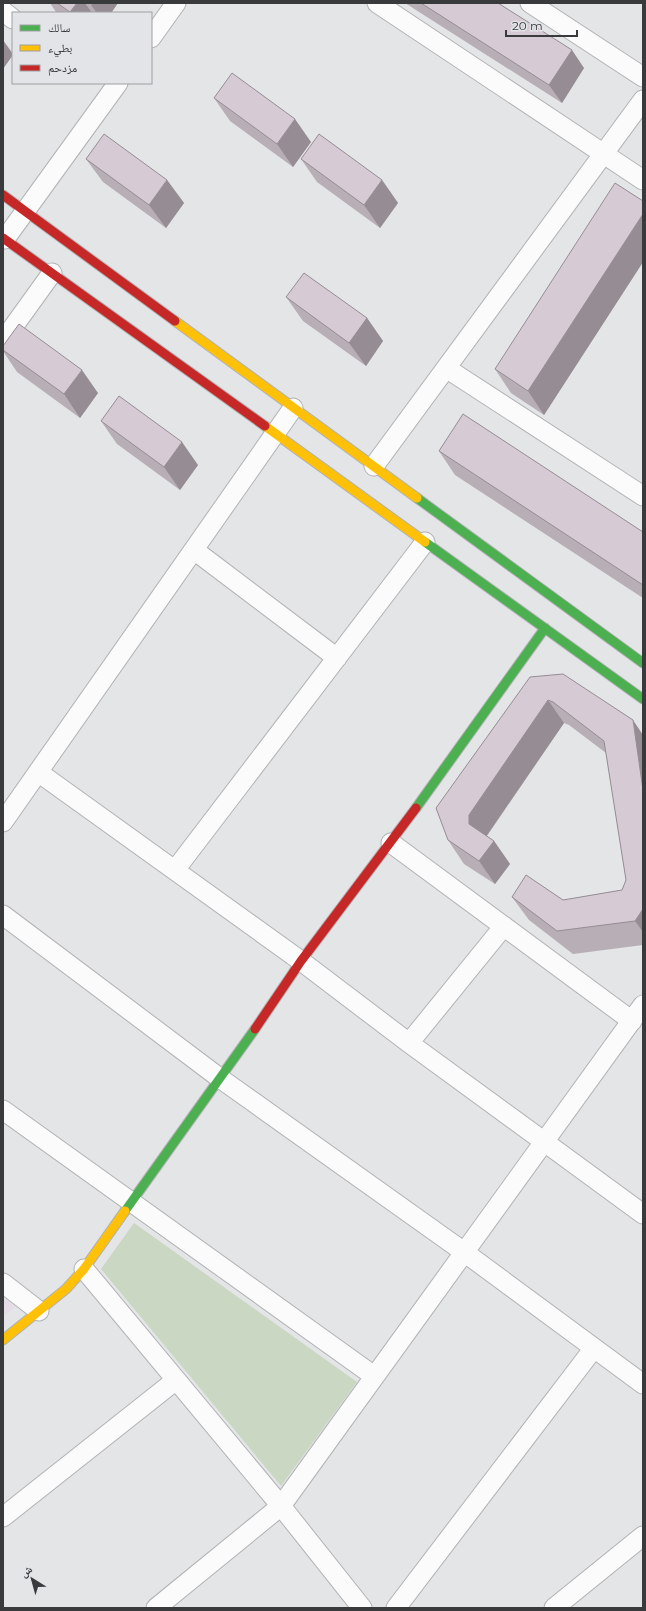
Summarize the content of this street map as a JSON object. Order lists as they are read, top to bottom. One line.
{"legend":["سالك","بطيء","مزدحم"],"scale_bar":"20 m","north":"top left"}
